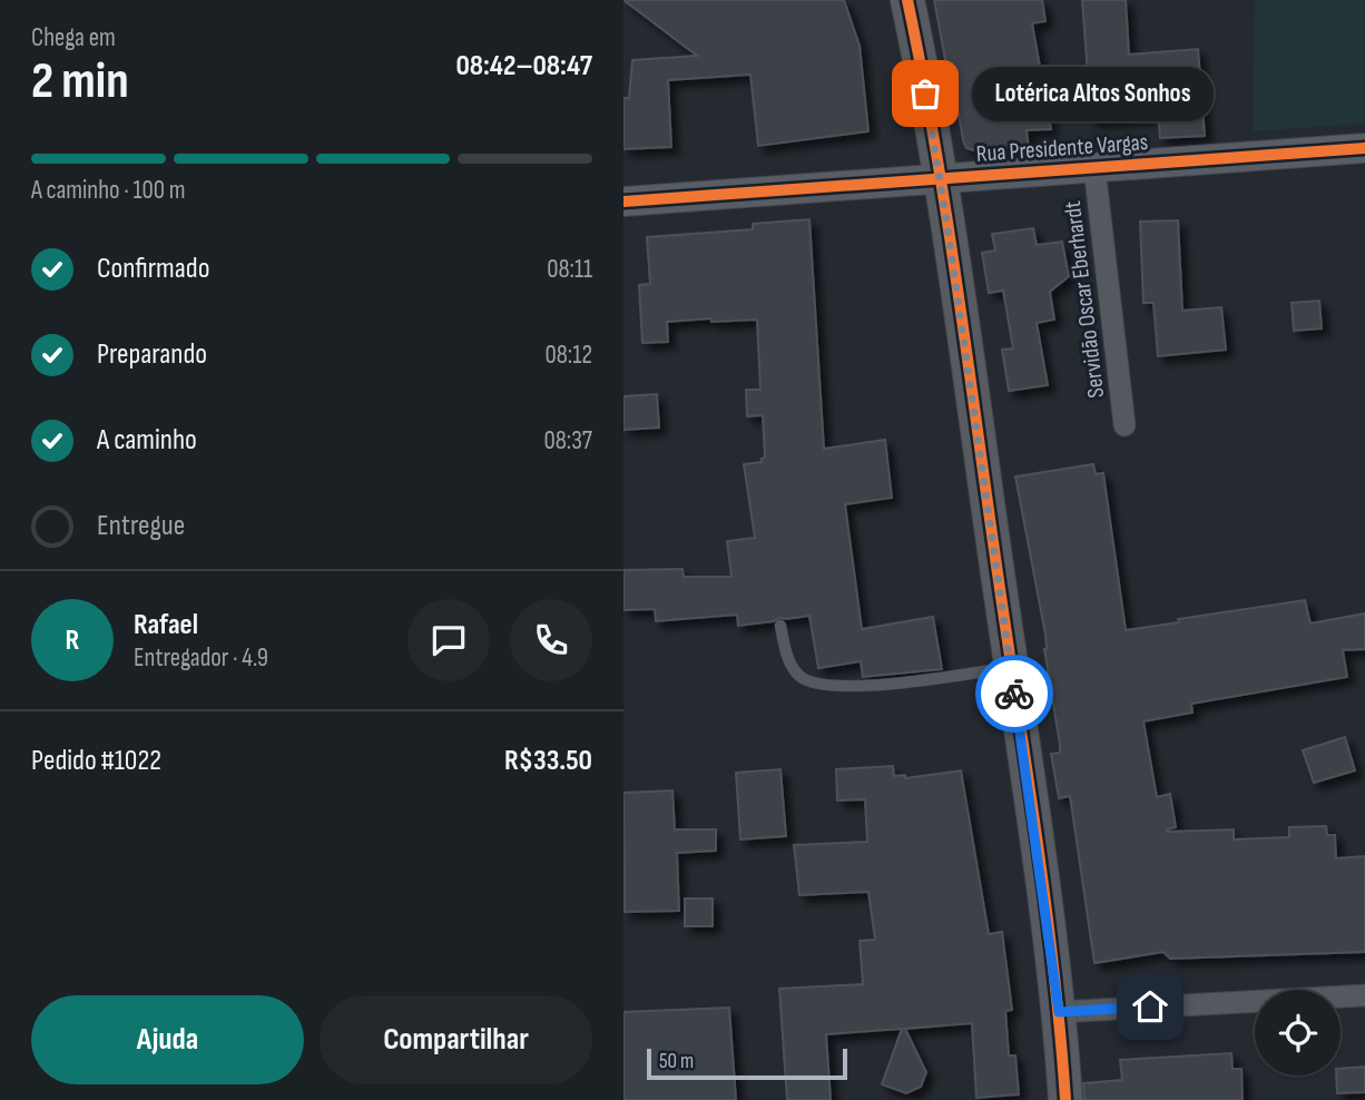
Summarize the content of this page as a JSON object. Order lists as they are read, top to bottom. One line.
{"streets":{"street":["Rua Presidente Vargas","Servidão Oscar Eberhardt"]},"crossings":[["Rua Presidente Vargas","Servidão Oscar Eberhardt"]],"places":["Lotérica Altos Sonhos"],"scale_bar":"50 m","page":{"heading":["2 min","Chega em","08:42–08:47"],"panel":["Rafael","Entregador · 4.9","Pedido #1022","R$33.50"],"bubble":"Lotérica Altos Sonhos","bar":"A caminho · 100 m","list":[["Confirmado","08:11"],["Preparando","08:12"],["A caminho","08:37"],"Entregue"],"round":"R","buttons":["Ajuda","Compartilhar"],"scale":"50 m"}}
